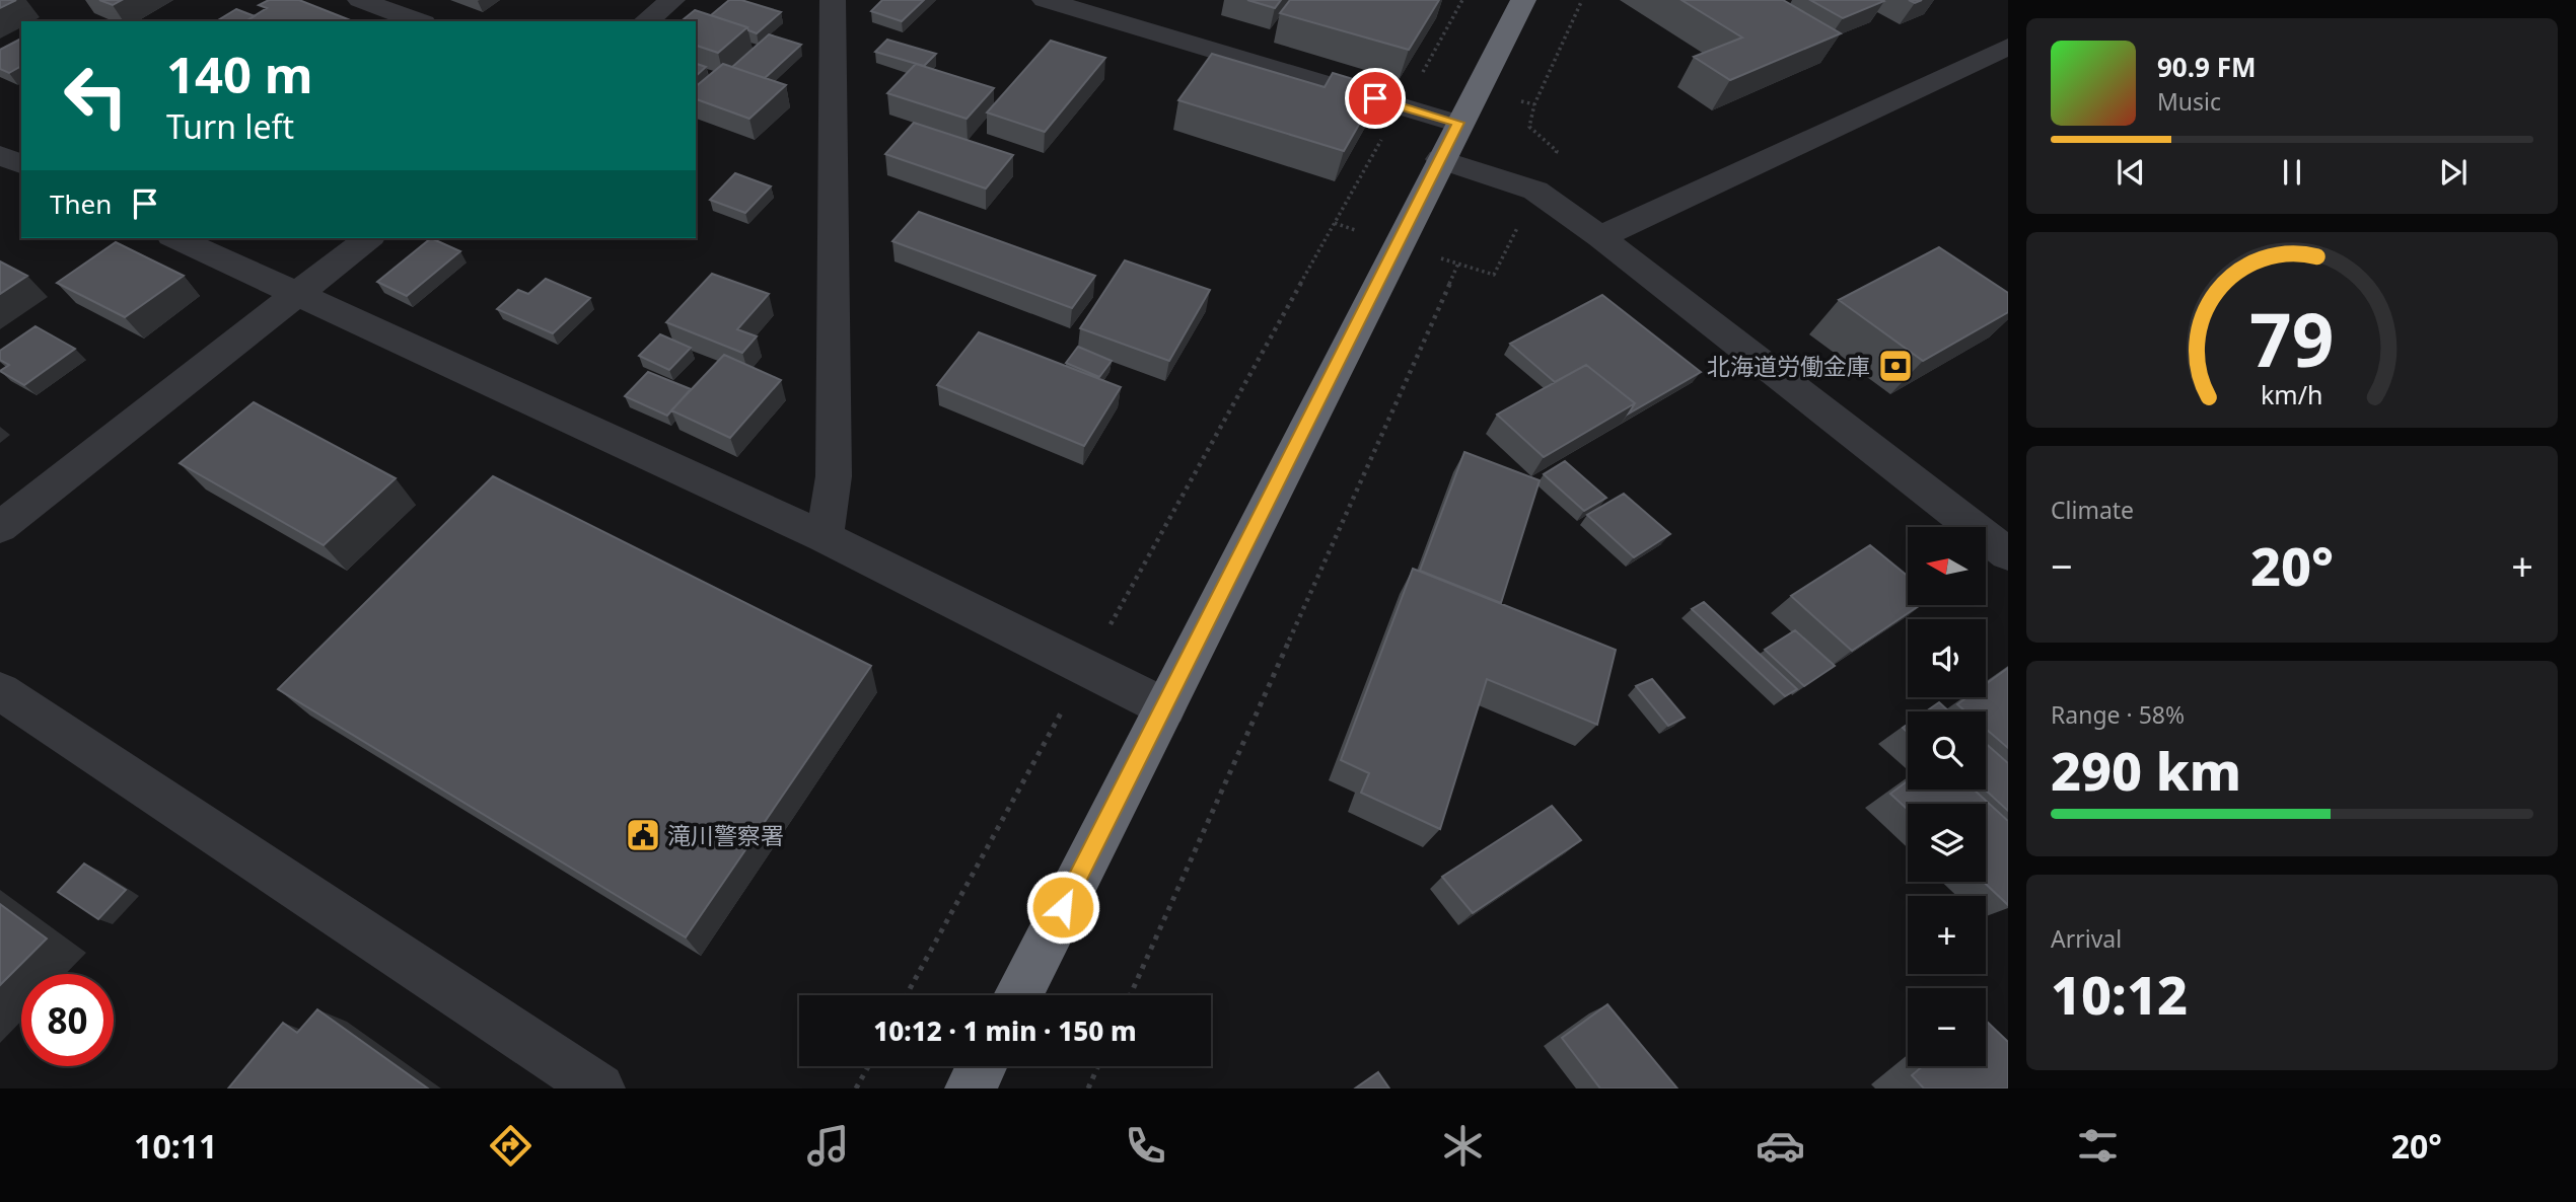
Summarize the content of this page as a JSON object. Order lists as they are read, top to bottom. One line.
{"places":{"bank":["北海道労働金庫"],"public building":["滝川警察署"]},"north":"left","page":{"turn":["140 m","Turn left"],"song":["90.9 FM","Music"],"then":"Then","tile":["Climate",["Range · 58%","290 km"],["Arrival","10:12"]],"map_buttons":["+","−"],"heat":["−","20°","+"],"limit":"80","trip":"10:12 · 1 min · 150 m","tabs":["10:11","20°"],"gauge":["79","km/h"]}}
